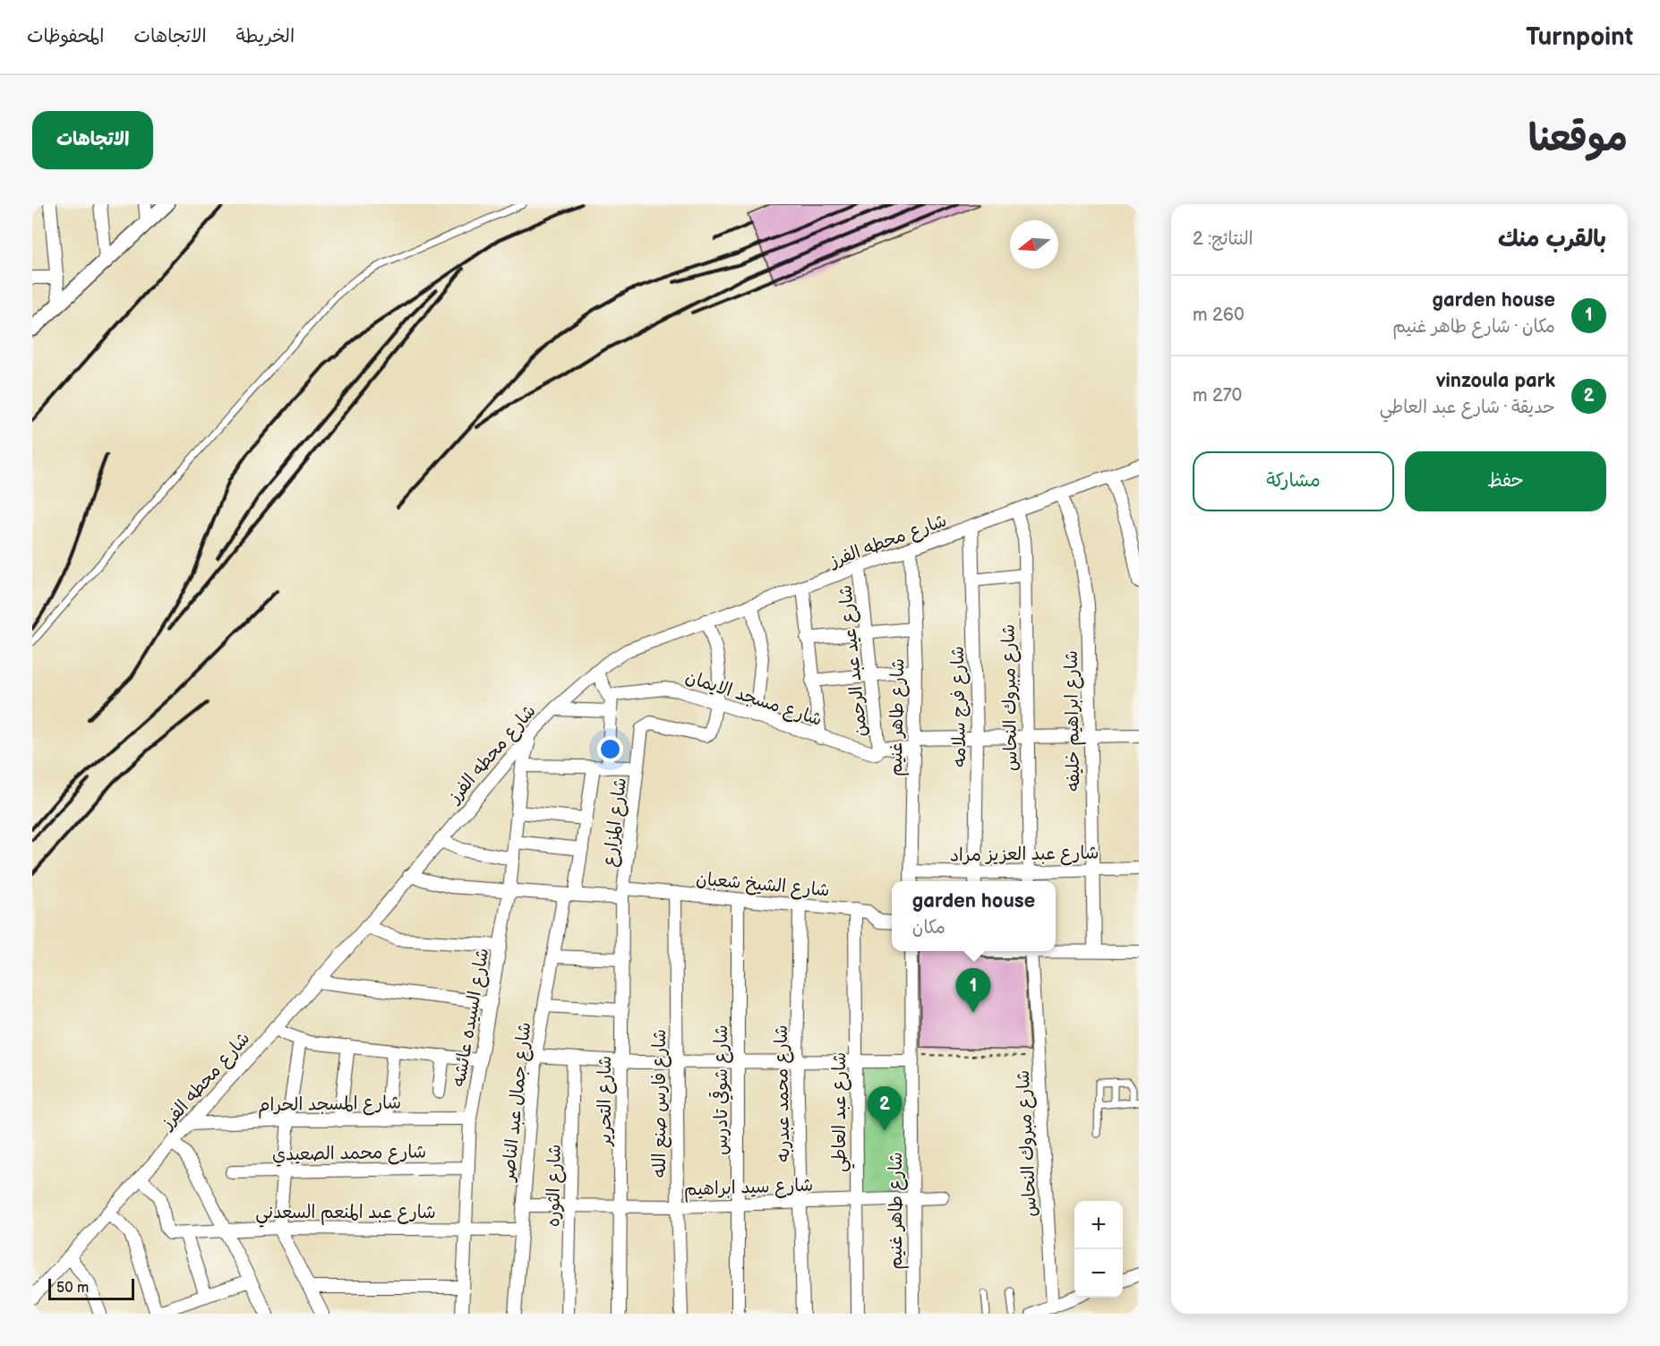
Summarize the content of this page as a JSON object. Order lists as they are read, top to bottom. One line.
{"streets":{"street":["شارع محطه الفرز","شارع عيد عبد الرحمن","شارع مسجد الايمان","شارع مبروك النحاس","شارع فرج سلامه","شارع طاهر غنيم","شارع ابراهيم خليفه","شارع المزارع","شارع عبد العزيز مراد","شارع الشيخ شعبان","شارع السيده عائشه","شارع شوقي تادرس","شارع محمد عبدربه","شارع التحرير","شارع جمال عبد الناصر","شارع المسجد الحرام","شارع فارس صنع الله","شارع عبد العاطي","شارع محمد الصعيدي","شارع الثوره","شارع سيد ابراهيم","شارع عبد المنعم السعدني"]},"crossings":[["شارع محطه الفرز","شارع عيد عبد الرحمن"],["شارع محطه الفرز","شارع مبروك النحاس"],["شارع محطه الفرز","شارع فرج سلامه"],["شارع محطه الفرز","شارع طاهر غنيم"],["شارع محطه الفرز","شارع ابراهيم خليفه"],["شارع محطه الفرز","شارع الشيخ شعبان"],["شارع محطه الفرز","شارع السيده عائشه"],["شارع محطه الفرز","شارع المسجد الحرام"],["شارع محطه الفرز","شارع عبد المنعم السعدني"],["شارع عيد عبد الرحمن","شارع مسجد الايمان"],["شارع مسجد الايمان","شارع المزارع"],["شارع مبروك النحاس","شارع عبد العزيز مراد"],["شارع فرج سلامه","شارع عبد العزيز مراد"],["شارع طاهر غنيم","شارع عبد العزيز مراد"],["شارع طاهر غنيم","شارع سيد ابراهيم"],["شارع ابراهيم خليفه","شارع عبد العزيز مراد"],["شارع المزارع","شارع الشيخ شعبان"],["شارع المزارع","شارع التحرير"],["شارع الشيخ شعبان","شارع السيده عائشه"],["شارع الشيخ شعبان","شارع شوقي تادرس"],["شارع الشيخ شعبان","شارع محمد عبدربه"],["شارع الشيخ شعبان","شارع التحرير"],["شارع الشيخ شعبان","شارع جمال عبد الناصر"],["شارع الشيخ شعبان","شارع فارس صنع الله"],["شارع الشيخ شعبان","شارع عبد العاطي"],["شارع السيده عائشه","شارع المسجد الحرام"],["شارع السيده عائشه","شارع محمد الصعيدي"],["شارع السيده عائشه","شارع عبد المنعم السعدني"],["شارع شوقي تادرس","شارع سيد ابراهيم"],["شارع محمد عبدربه","شارع سيد ابراهيم"],["شارع التحرير","شارع سيد ابراهيم"],["شارع جمال عبد الناصر","شارع سيد ابراهيم"],["شارع جمال عبد الناصر","شارع عبد المنعم السعدني"],["شارع فارس صنع الله","شارع سيد ابراهيم"],["شارع عبد العاطي","شارع سيد ابراهيم"],["شارع الثوره","شارع سيد ابراهيم"]],"scale_bar":"50 m","north":"left","page":{"header":"Turnpoint","nav":["الخريطة","الاتجاهات","المحفوظات"],"title":"موقعنا","buttons":["الاتجاهات",["حفظ","مشاركة"]],"heading":["بالقرب منك","النتائج: 2"],"list":[{"mark":"1","name":"garden house","note":"مكان · شارع طاهر غنيم","value":"260 m"},{"mark":"2","name":"vinzoula park","note":"حديقة · شارع عبد العاطي","value":"270 m"}],"popup":["garden house","مكان"],"pins":["1","2"],"map_buttons":["+","−"],"scale":"50 m"}}
